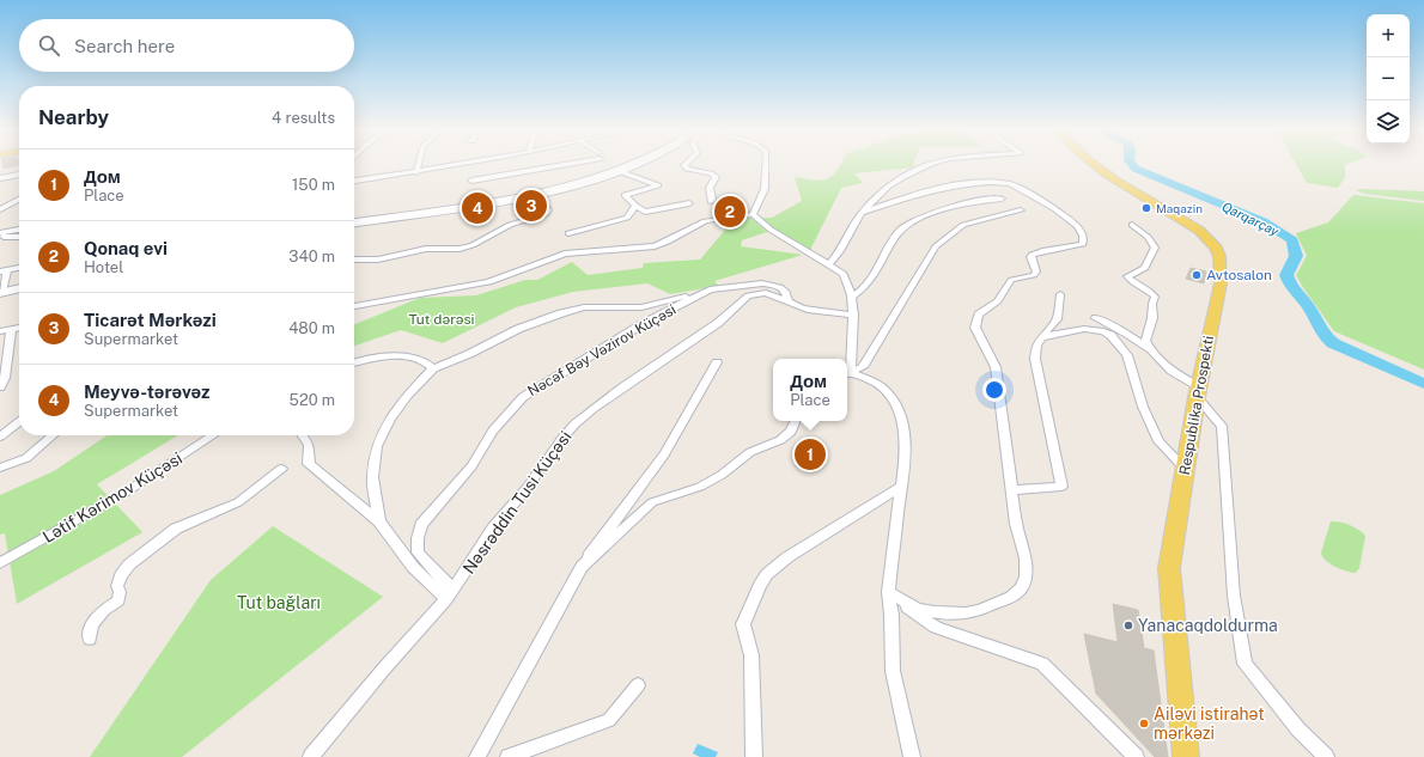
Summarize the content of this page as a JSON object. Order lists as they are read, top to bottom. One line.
{"streets":{"main road":["Respublika Prospekti"],"street":["Nəcəf Bəy Vəzirov Küçəsi","Lətif Kərimov Küçəsi","Nəsrəddin Tusi Küçəsi"]},"crossings":[["Nəcəf Bəy Vəzirov Küçəsi","Nəsrəddin Tusi Küçəsi"]],"water":["Qarqarçay"],"parks":["Tut dərəsi","Tut bağları"],"places":["Maqazin","Avtosalon","Yanacaqdoldurma","Ailəvi istirahət mərkəzi"],"page":{"map_buttons":["+","−"],"search":"Search here","heading":["Nearby","4 results"],"list":[{"mark":"1","name":"Дом","note":"Place","value":"150 m"},{"mark":"2","name":"Qonaq evi","note":"Hotel","value":"340 m"},{"mark":"3","name":"Ticarət Mərkəzi","note":"Supermarket","value":"480 m"},{"mark":"4","name":"Meyvə-tərəvəz","note":"Supermarket","value":"520 m"}],"pins":["3","4","2","1"],"popup":["Дом","Place"]}}
